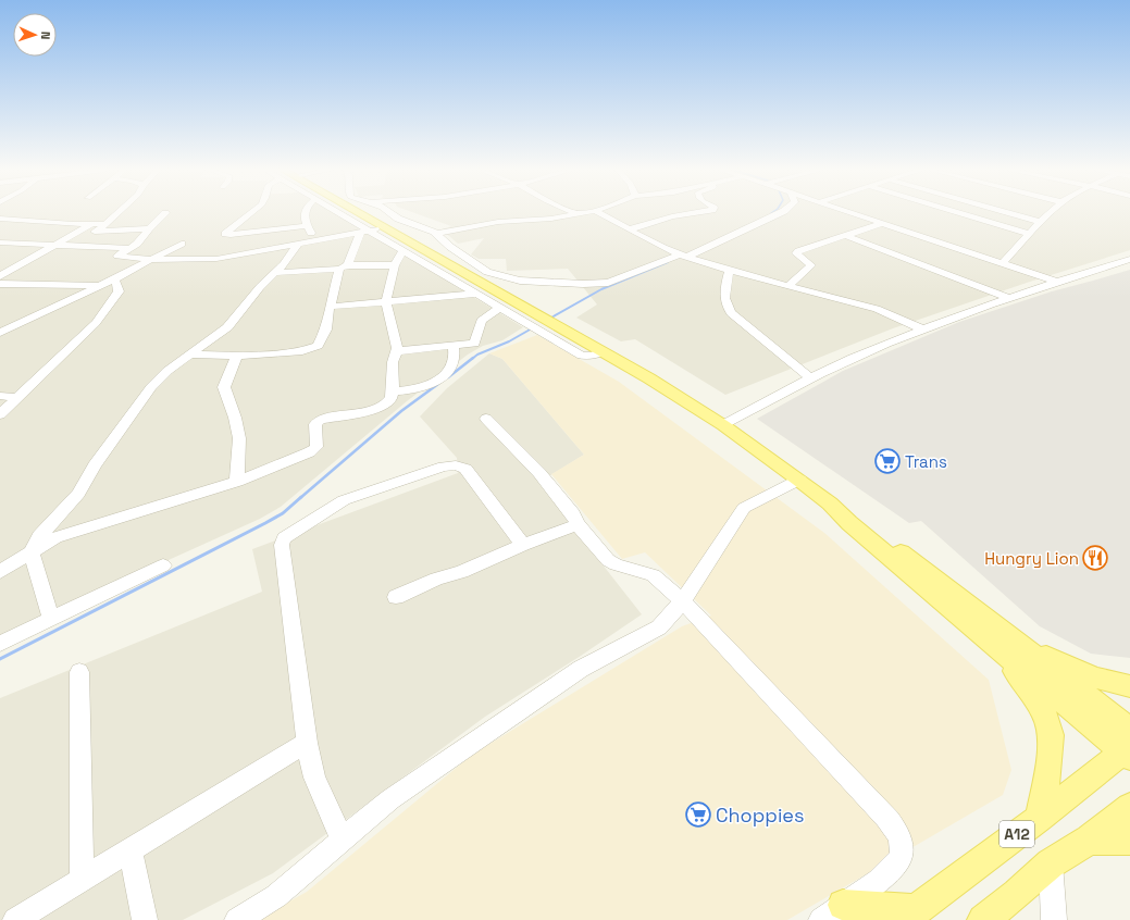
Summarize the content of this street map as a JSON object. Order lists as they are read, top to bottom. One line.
{"streets":{"main road":["A12"]},"places":{"supermarket":["Trans","Choppies"],"restaurant":["Hungry Lion"]},"north":"right"}
